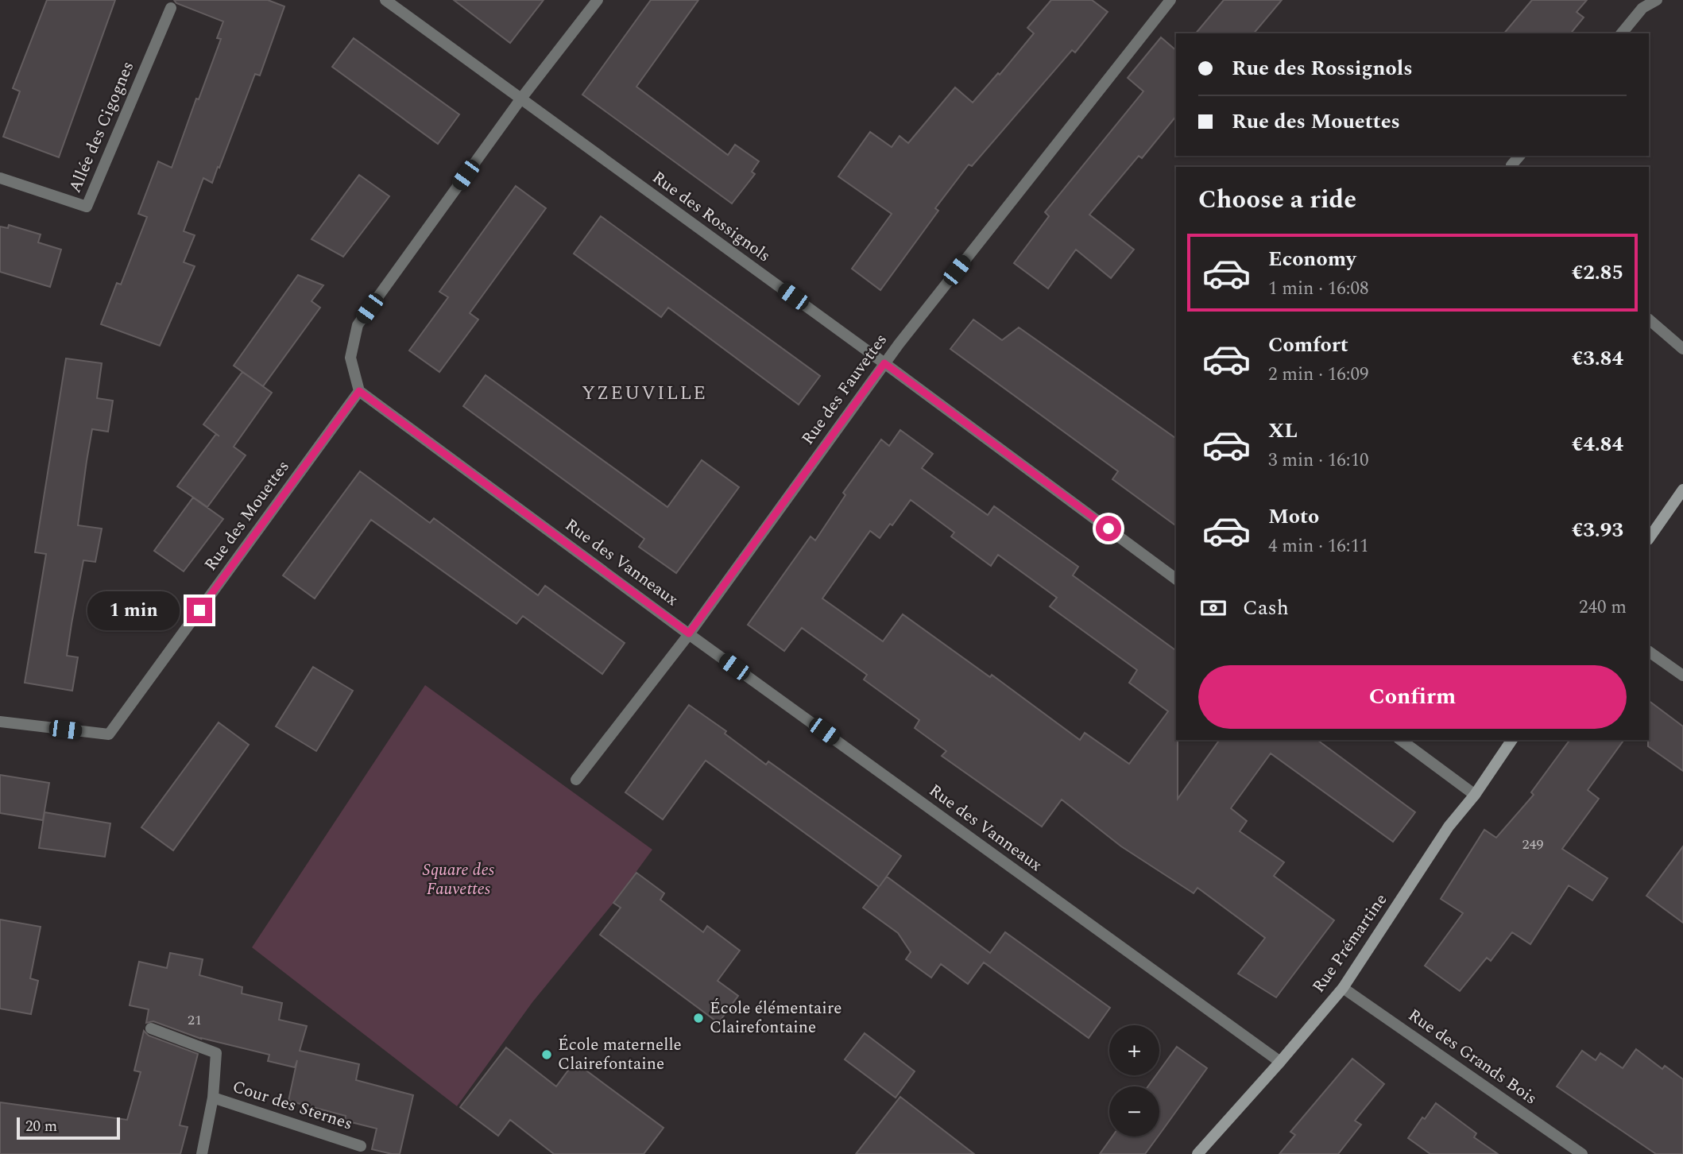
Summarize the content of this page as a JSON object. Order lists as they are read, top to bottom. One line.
{"streets":{"street":["Allée des Cigognes","Rue des Rossignols","Rue des Fauvettes","Rue des Mouettes","Rue des Vanneaux","Rue Prémartine","Rue des Grands Bois","Cour des Sternes"]},"crossings":[["Rue des Rossignols","Rue des Fauvettes"],["Rue des Fauvettes","Rue des Vanneaux"],["Rue des Mouettes","Rue des Vanneaux"],["Rue des Vanneaux","Rue Prémartine"],["Rue Prémartine","Rue des Grands Bois"]],"districts":["YZEUVILLE"],"parks":["Square des Fauvettes"],"places":["École élémentaire Clairefontaine","École maternelle Clairefontaine"],"house_numbers":["249","21"],"scale_bar":"20 m","page":{"banner":["Rue des Rossignols","Rue des Mouettes"],"heading":"Choose a ride","list":[{"name":"Economy","note":"1 min · 16:08","value":"€2.85"},{"name":"Comfort","note":"2 min · 16:09","value":"€3.84"},{"name":"XL","note":"3 min · 16:10","value":"€4.84"},{"name":"Moto","note":"4 min · 16:11","value":"€3.93"}],"pay":["Cash","240 m"],"bubble":"1 min","buttons":"Confirm","map_buttons":["+","−"],"scale":"20 m"}}
